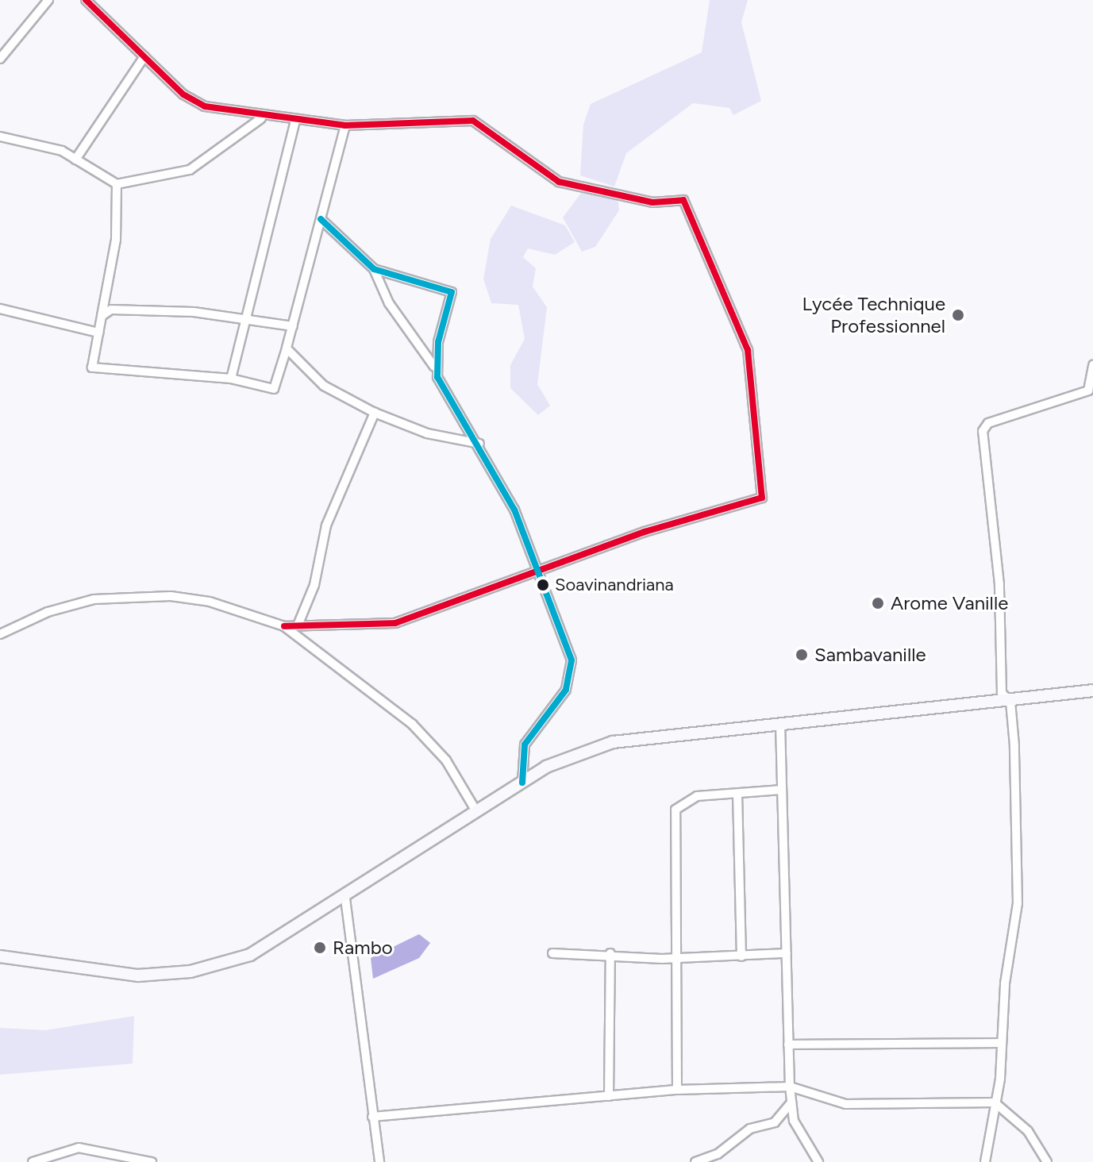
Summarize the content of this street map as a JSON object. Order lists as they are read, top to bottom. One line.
{"places":["Lycée Technique Professionnel","Soavinandriana","Arome Vanille","Sambavanille","Rambo"]}
